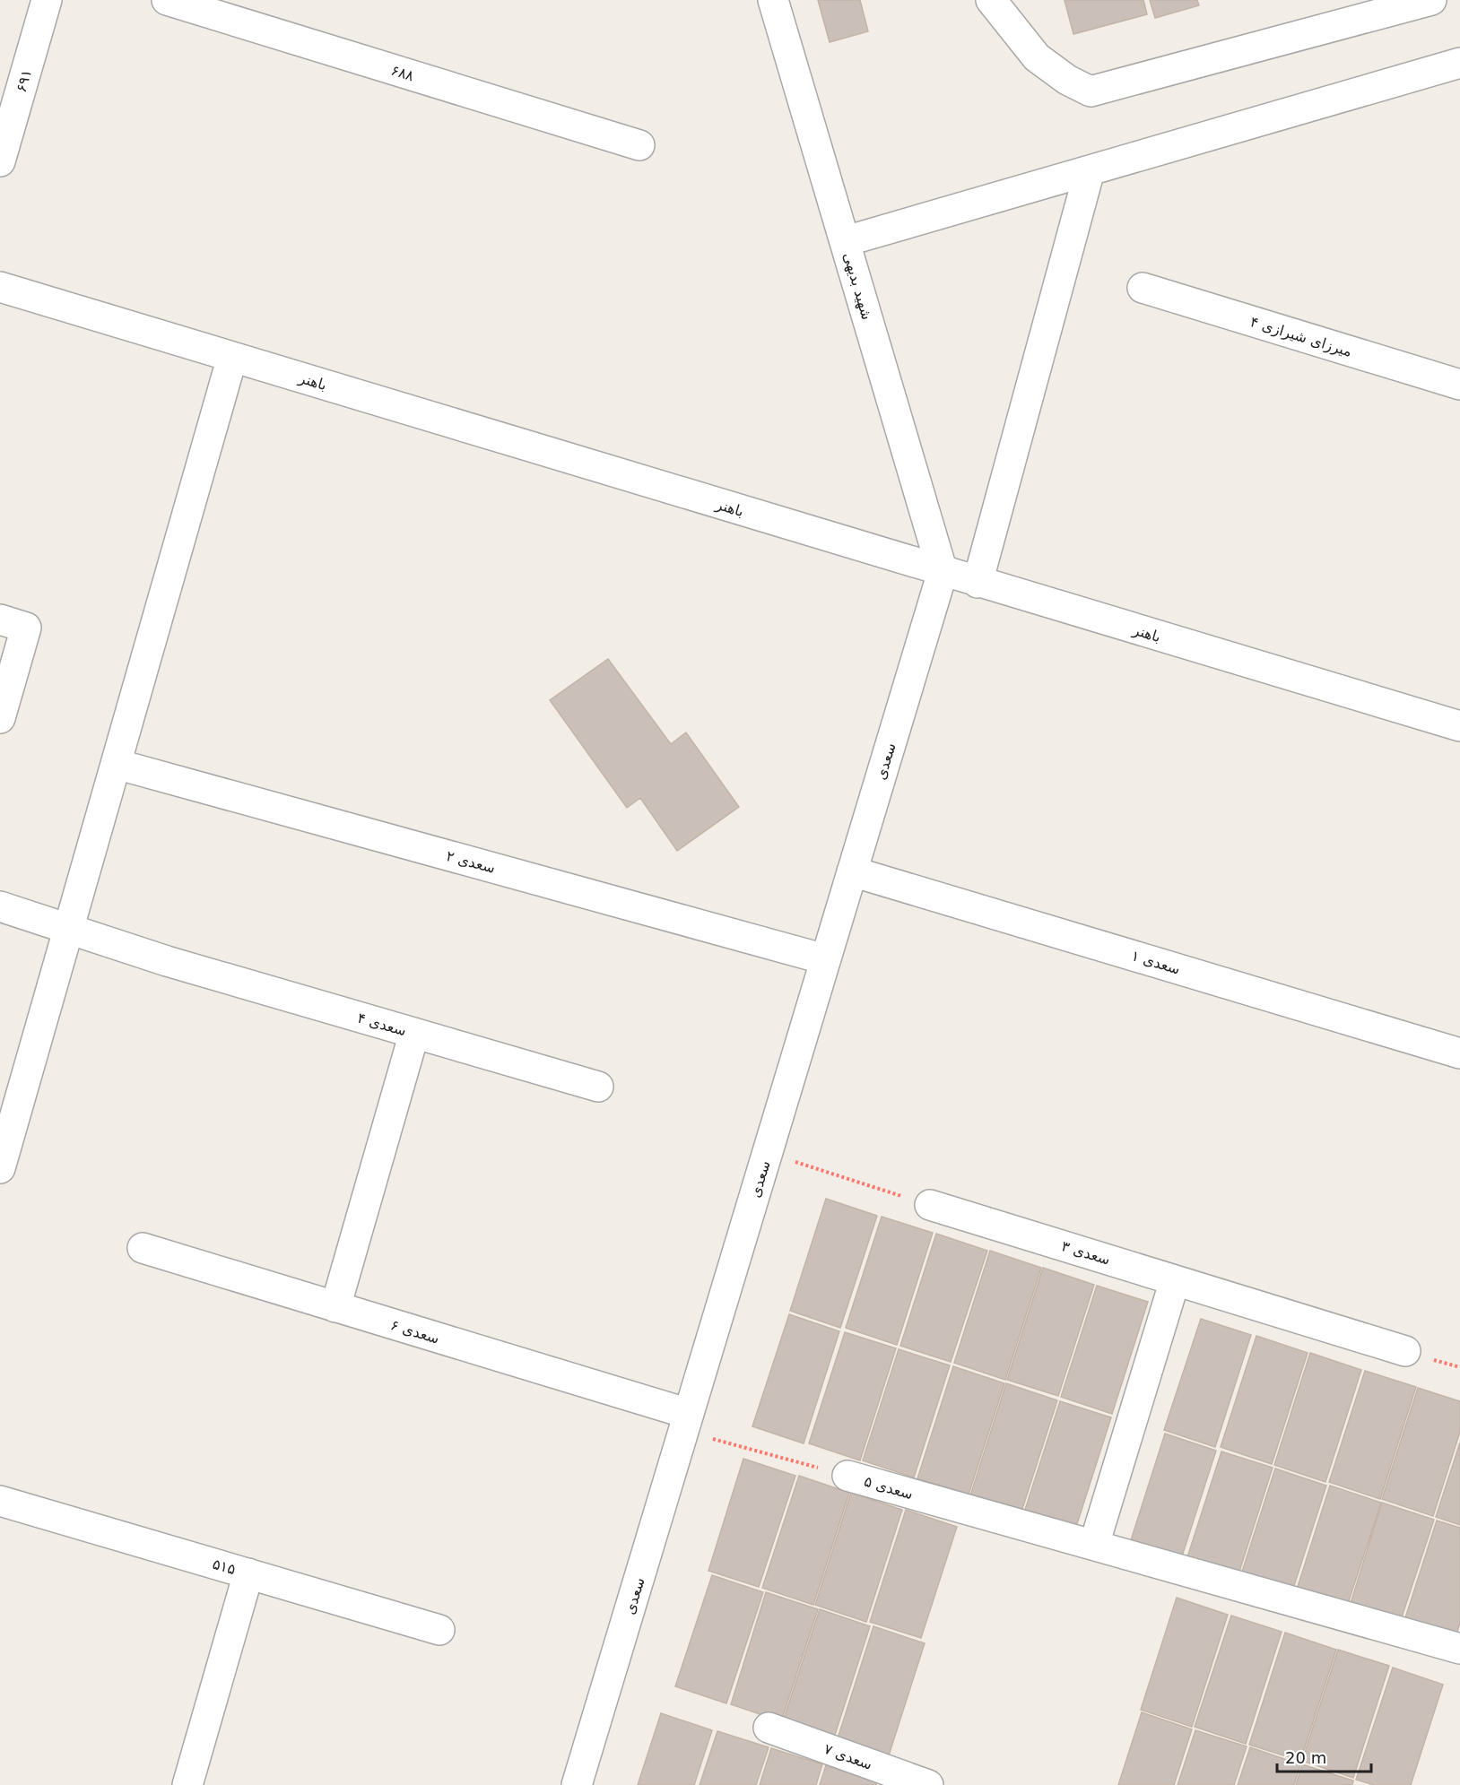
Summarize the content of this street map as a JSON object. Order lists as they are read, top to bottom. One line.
{"streets":{"street":["۶۸۸","۶۹۱","شهید بدیهی","میرزای شیرازی ۴","باهنر","سعدی","سعدی ۲","سعدی ۱","سعدی ۴","سعدی ۳","سعدی ۶","سعدی ۵","۵۱۵","سعدی ۷"]},"crossings":[["شهید بدیهی","باهنر"],["شهید بدیهی","سعدی"],["باهنر","سعدی"],["سعدی","سعدی ۲"],["سعدی","سعدی ۱"],["سعدی","سعدی ۶"],["سعدی","سعدی ۵"],["سعدی ۶","سعدی ۵"]],"scale_bar":"20 m"}
